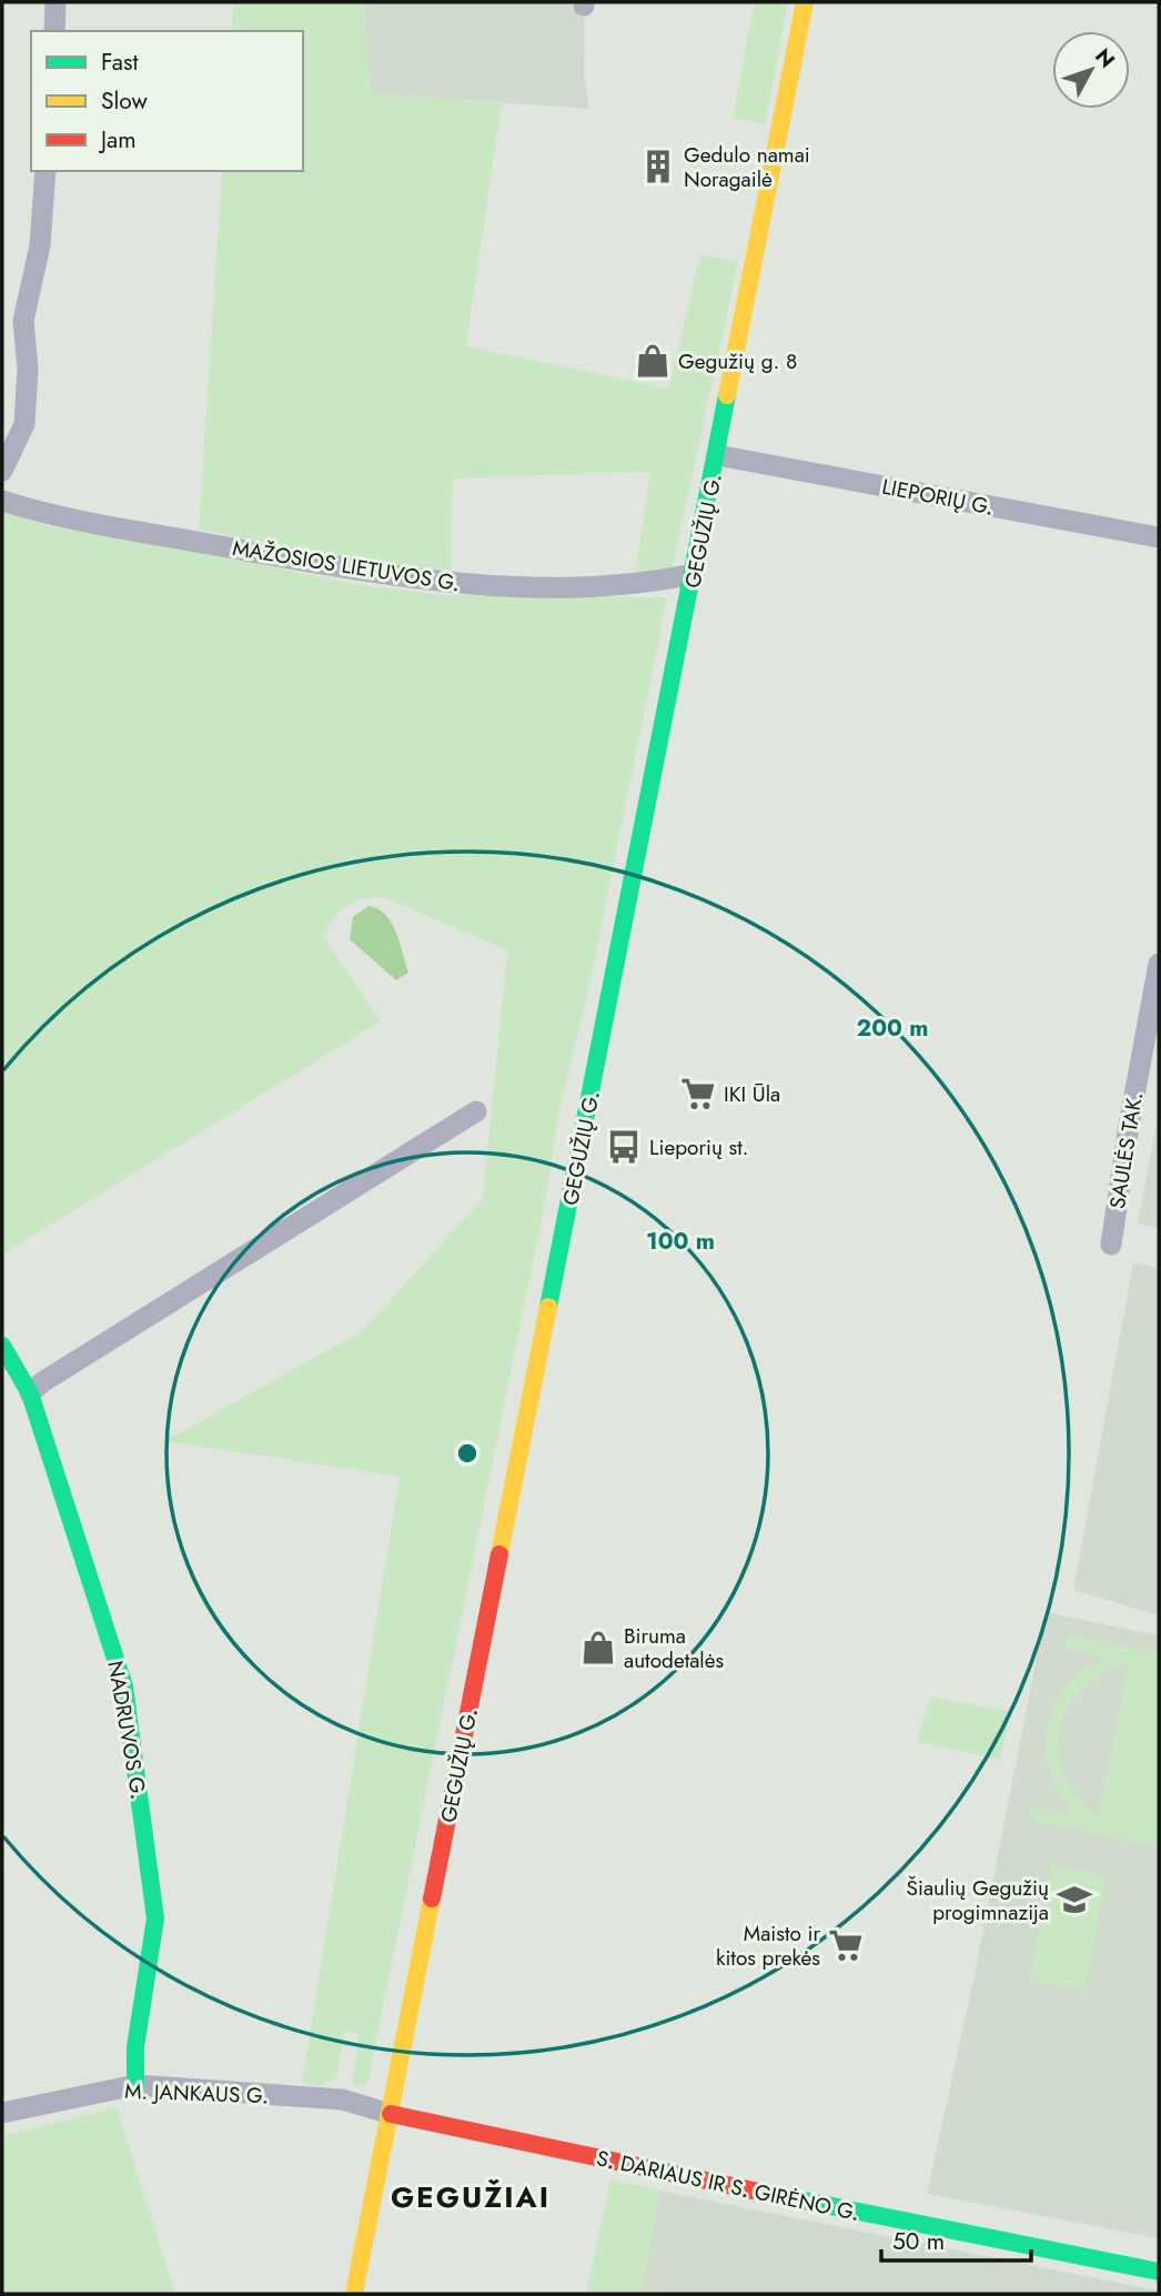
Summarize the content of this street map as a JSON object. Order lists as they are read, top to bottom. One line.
{"streets":{"main road":["GEGUŽIŲ G.","NADRUVOS G.","S. DARIAUS IR S. GIRĖNO G."],"street":["LIEPORIŲ G.","MAŽOSIOS LIETUVOS G.","SAULĖS TAK.","M. JANKAUS G."]},"crossings":[["LIEPORIŲ G.","GEGUŽIŲ G."],["GEGUŽIŲ G.","MAŽOSIOS LIETUVOS G."],["GEGUŽIŲ G.","M. JANKAUS G."],["GEGUŽIŲ G.","S. DARIAUS IR S. GIRĖNO G."],["NADRUVOS G.","M. JANKAUS G."],["M. JANKAUS G.","S. DARIAUS IR S. GIRĖNO G."]],"districts":["GEGUŽIAI"],"places":{"building":["Gedulo namai Noragailė"],"shop":["Gegužių g. 8","Biruma autodetalės"],"supermarket":["IKI Ūla","Maisto ir kitos prekės"],"bus stop":["Lieporių st."],"school or university":["Šiaulių Gegužių progimnazija"]},"legend":["Fast","Slow","Jam"],"scale_bar":"50 m","north":"top right","rings":["200 m","100 m"]}
